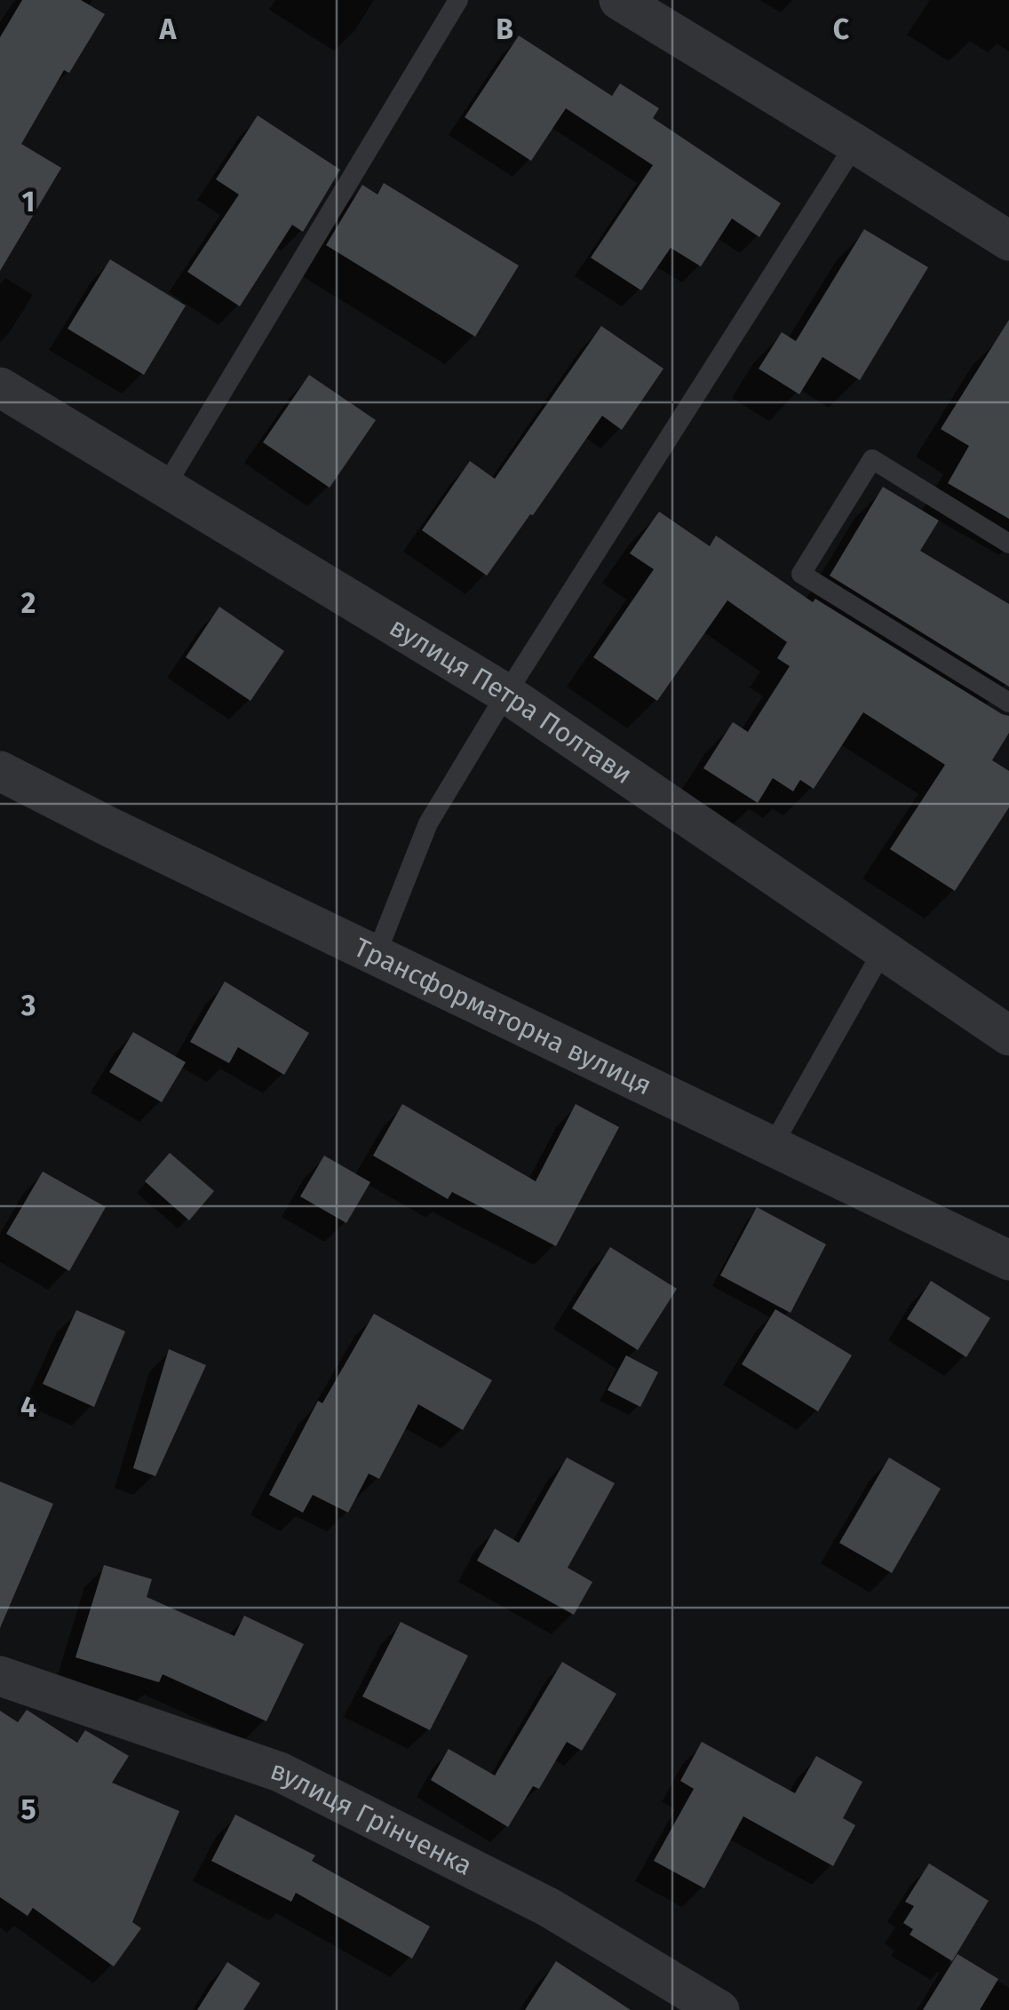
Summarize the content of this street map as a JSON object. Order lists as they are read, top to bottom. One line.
{"streets":{"street":["вулиця Петра Полтави","Трансформаторна вулиця","вулиця Грінченка"]},"grid":{"columns":["A","B","C"],"rows":["1","2","3","4","5"]}}
